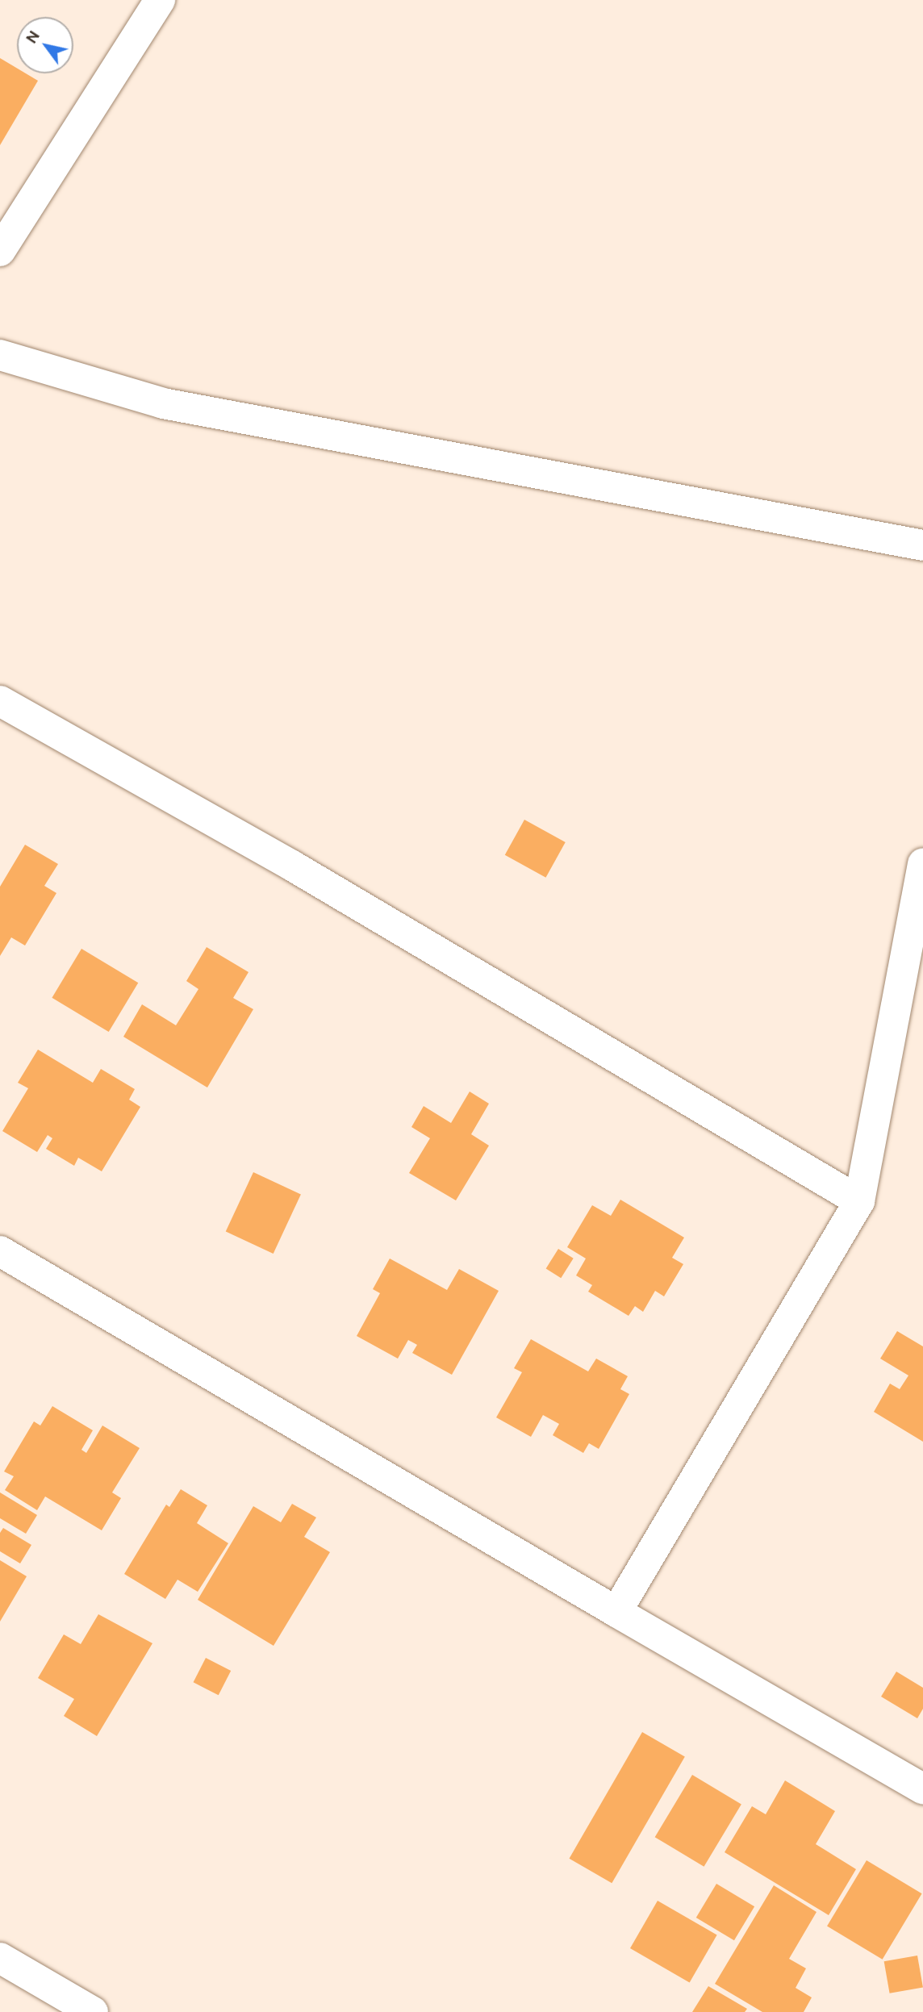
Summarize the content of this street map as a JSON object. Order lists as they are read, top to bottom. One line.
{"north":"top left"}
